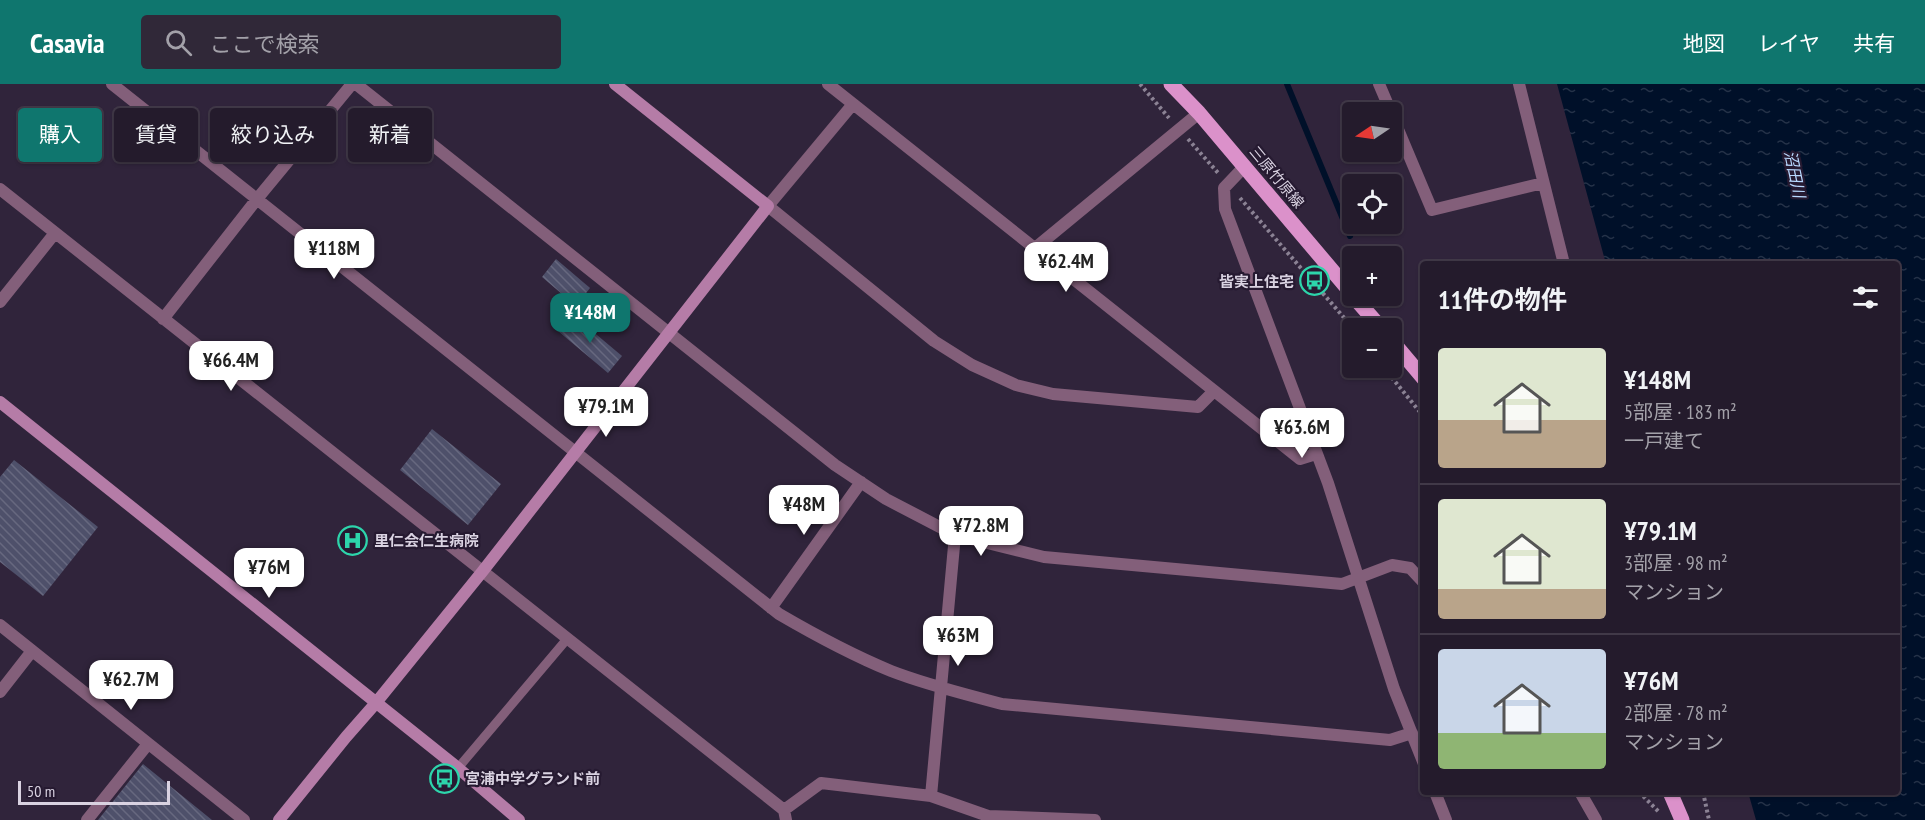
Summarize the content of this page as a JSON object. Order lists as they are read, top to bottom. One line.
{"streets":{"main road":["三原竹原線"]},"water":["沼田川"],"places":{"bus stop":["皆実上住宅","宮浦中学グランド前"],"hospital":["里仁会仁生病院"]},"scale_bar":"50 m","north":"left","page":{"header":"Casavia","search":"ここで検索","nav":["地図","レイヤ","共有"],"map_buttons":["+","−"],"chip":["購入","賃貸","絞り込み","新着"],"price":["¥118M","¥62.4M","¥148M","¥66.4M","¥79.1M","¥63.6M","¥48M","¥72.8M","¥76M","¥63M","¥62.7M"],"heading":"11件の物件","list":[{"name":"¥148M","note":"5部屋 · 183 m² · 一戸建て"},{"name":"¥79.1M","note":"3部屋 · 98 m² · マンション"},{"name":"¥76M","note":"2部屋 · 78 m² · マンション"}],"scale":"50 m"}}
